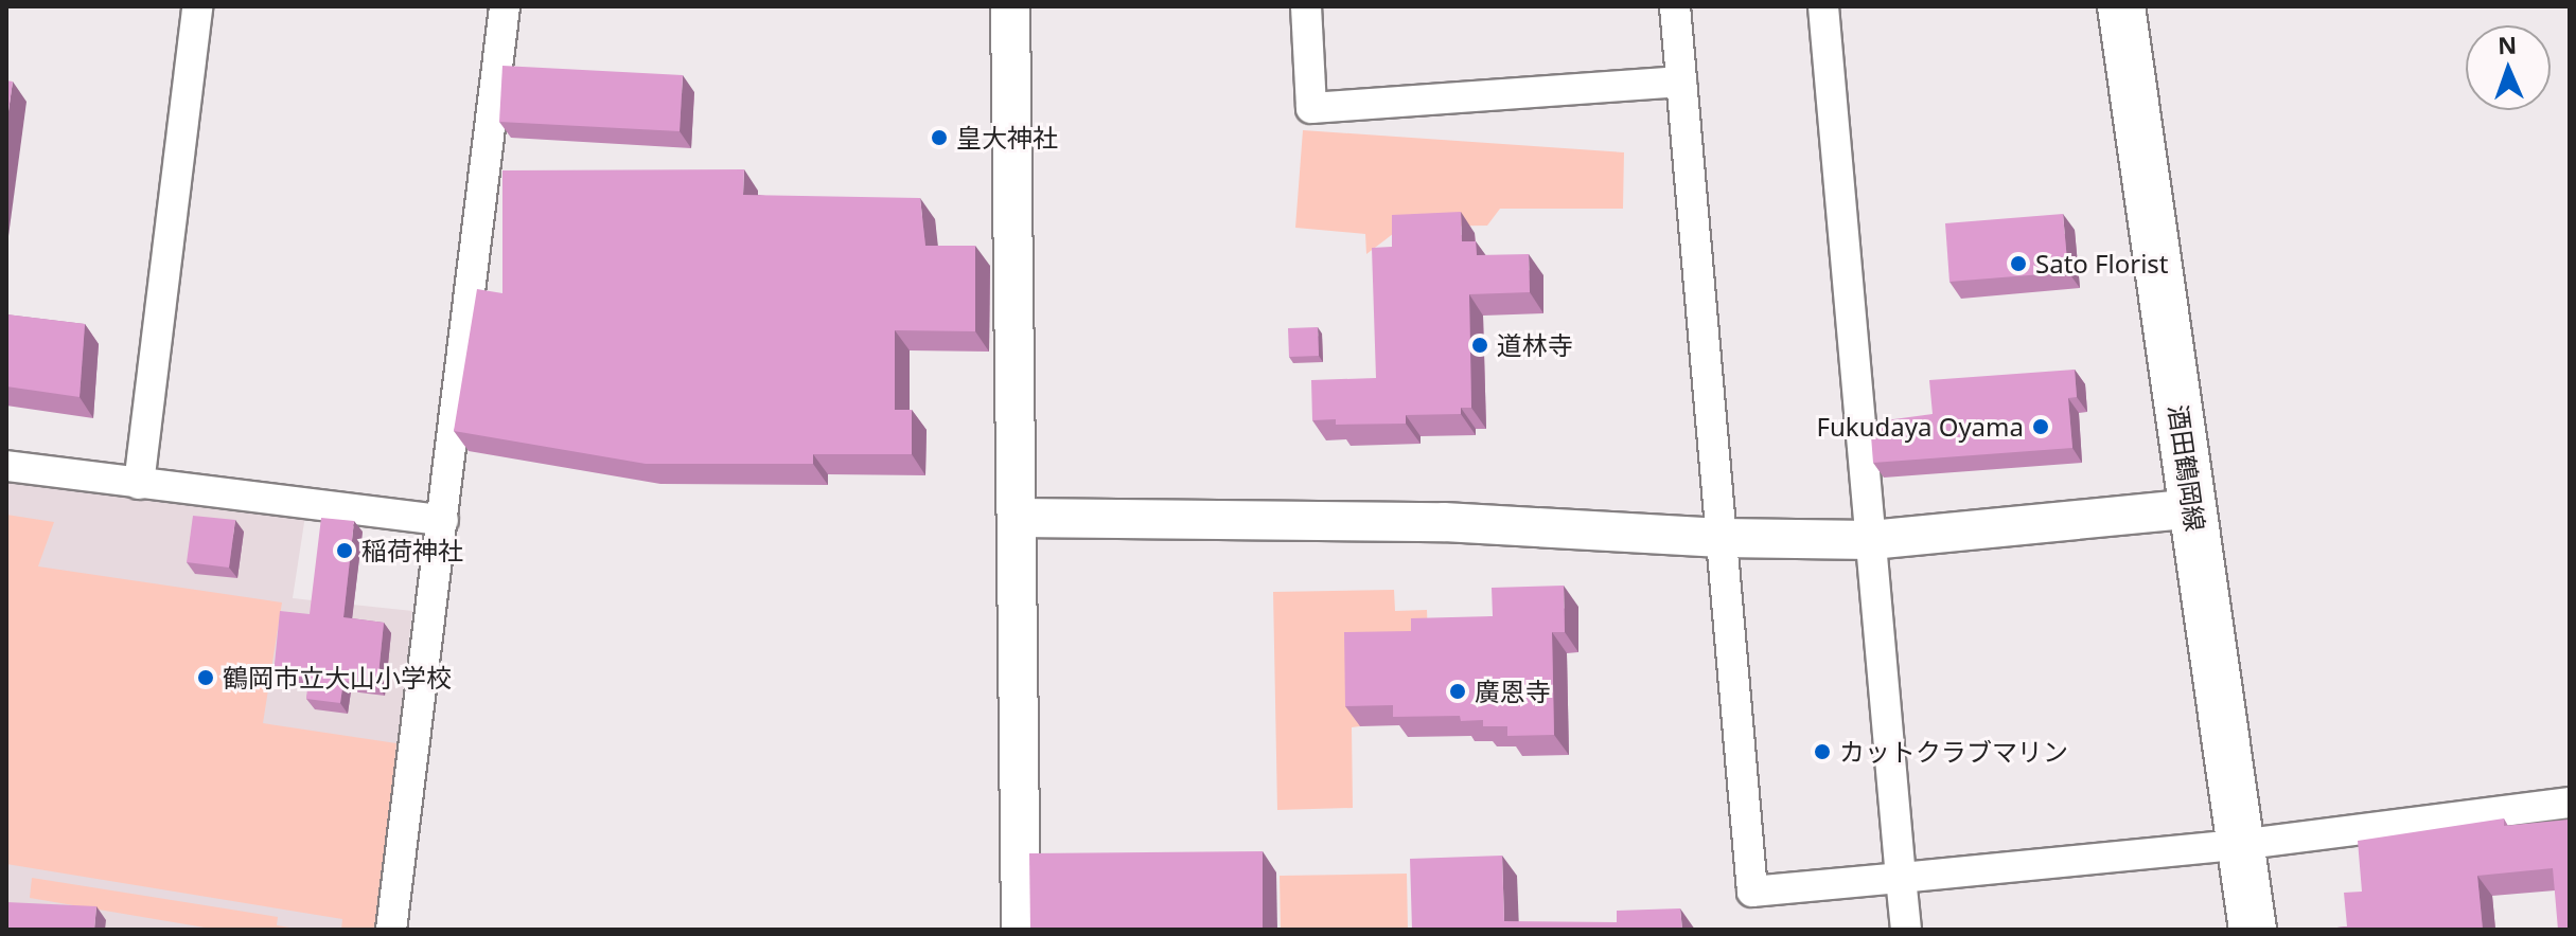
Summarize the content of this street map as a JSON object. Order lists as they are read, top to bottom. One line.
{"streets":{"main road":["酒田鶴岡線"]},"places":["皇大神社","Sato Florist","道林寺","Fukudaya Oyama","稲荷神社","鶴岡市立大山小学校","廣恩寺","カットクラブマリン"],"north":"top"}
